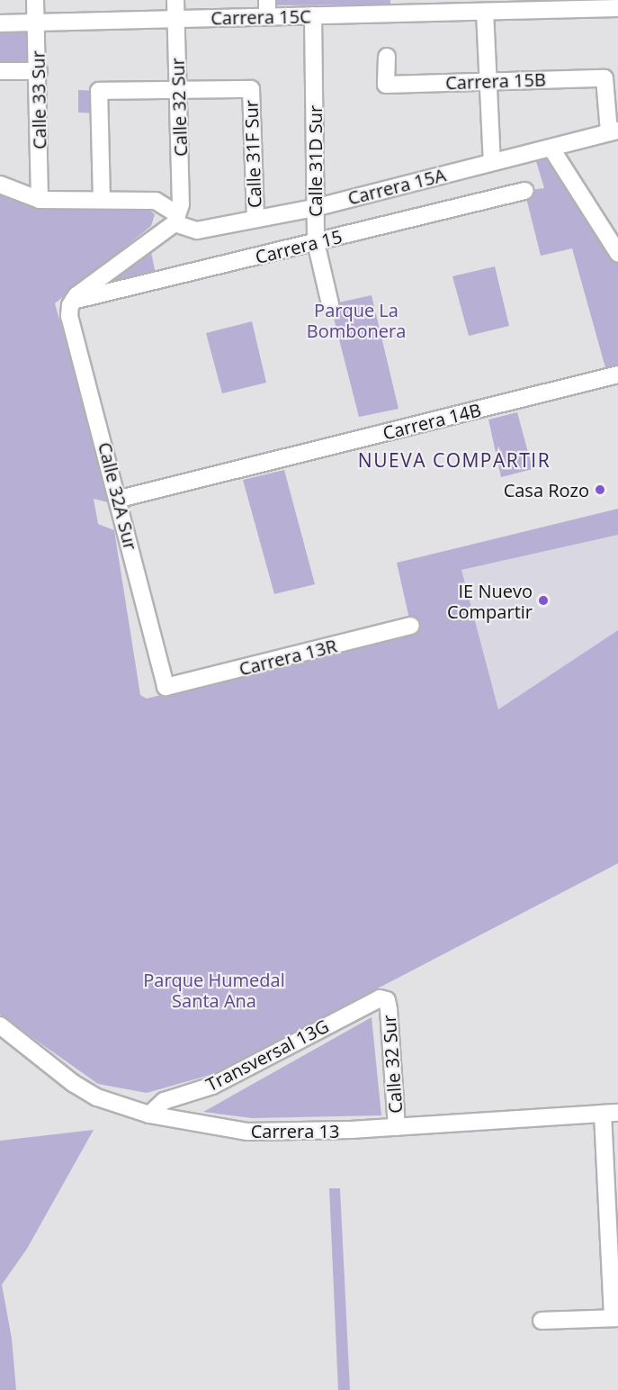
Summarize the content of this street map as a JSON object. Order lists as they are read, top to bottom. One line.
{"streets":{"street":["Carrera 15C","Carrera 15B","Calle 33 Sur","Calle 32 Sur","Calle 31F Sur","Calle 31D Sur","Carrera 15A","Carrera 15","Carrera 14B","Calle 32A Sur","Carrera 13R","Transversal 13G","Carrera 13"]},"crossings":[["Carrera 15C","Calle 33 Sur"],["Carrera 15C","Calle 32 Sur"],["Carrera 15C","Calle 31D Sur"],["Carrera 15B","Carrera 15A"],["Calle 33 Sur","Carrera 15A"],["Calle 32 Sur","Calle 31F Sur"],["Calle 32 Sur","Carrera 15A"],["Calle 32 Sur","Transversal 13G"],["Calle 32 Sur","Carrera 13"],["Calle 31F Sur","Carrera 15A"],["Calle 31D Sur","Carrera 15A"],["Calle 31D Sur","Carrera 15"],["Carrera 15","Calle 32A Sur"],["Carrera 14B","Calle 32A Sur"],["Calle 32A Sur","Carrera 13R"],["Transversal 13G","Carrera 13"]],"districts":["NUEVA COMPARTIR"],"parks":["Parque La Bombonera","Parque Humedal Santa Ana"],"places":["Casa Rozo","IE Nuevo Compartir"]}
